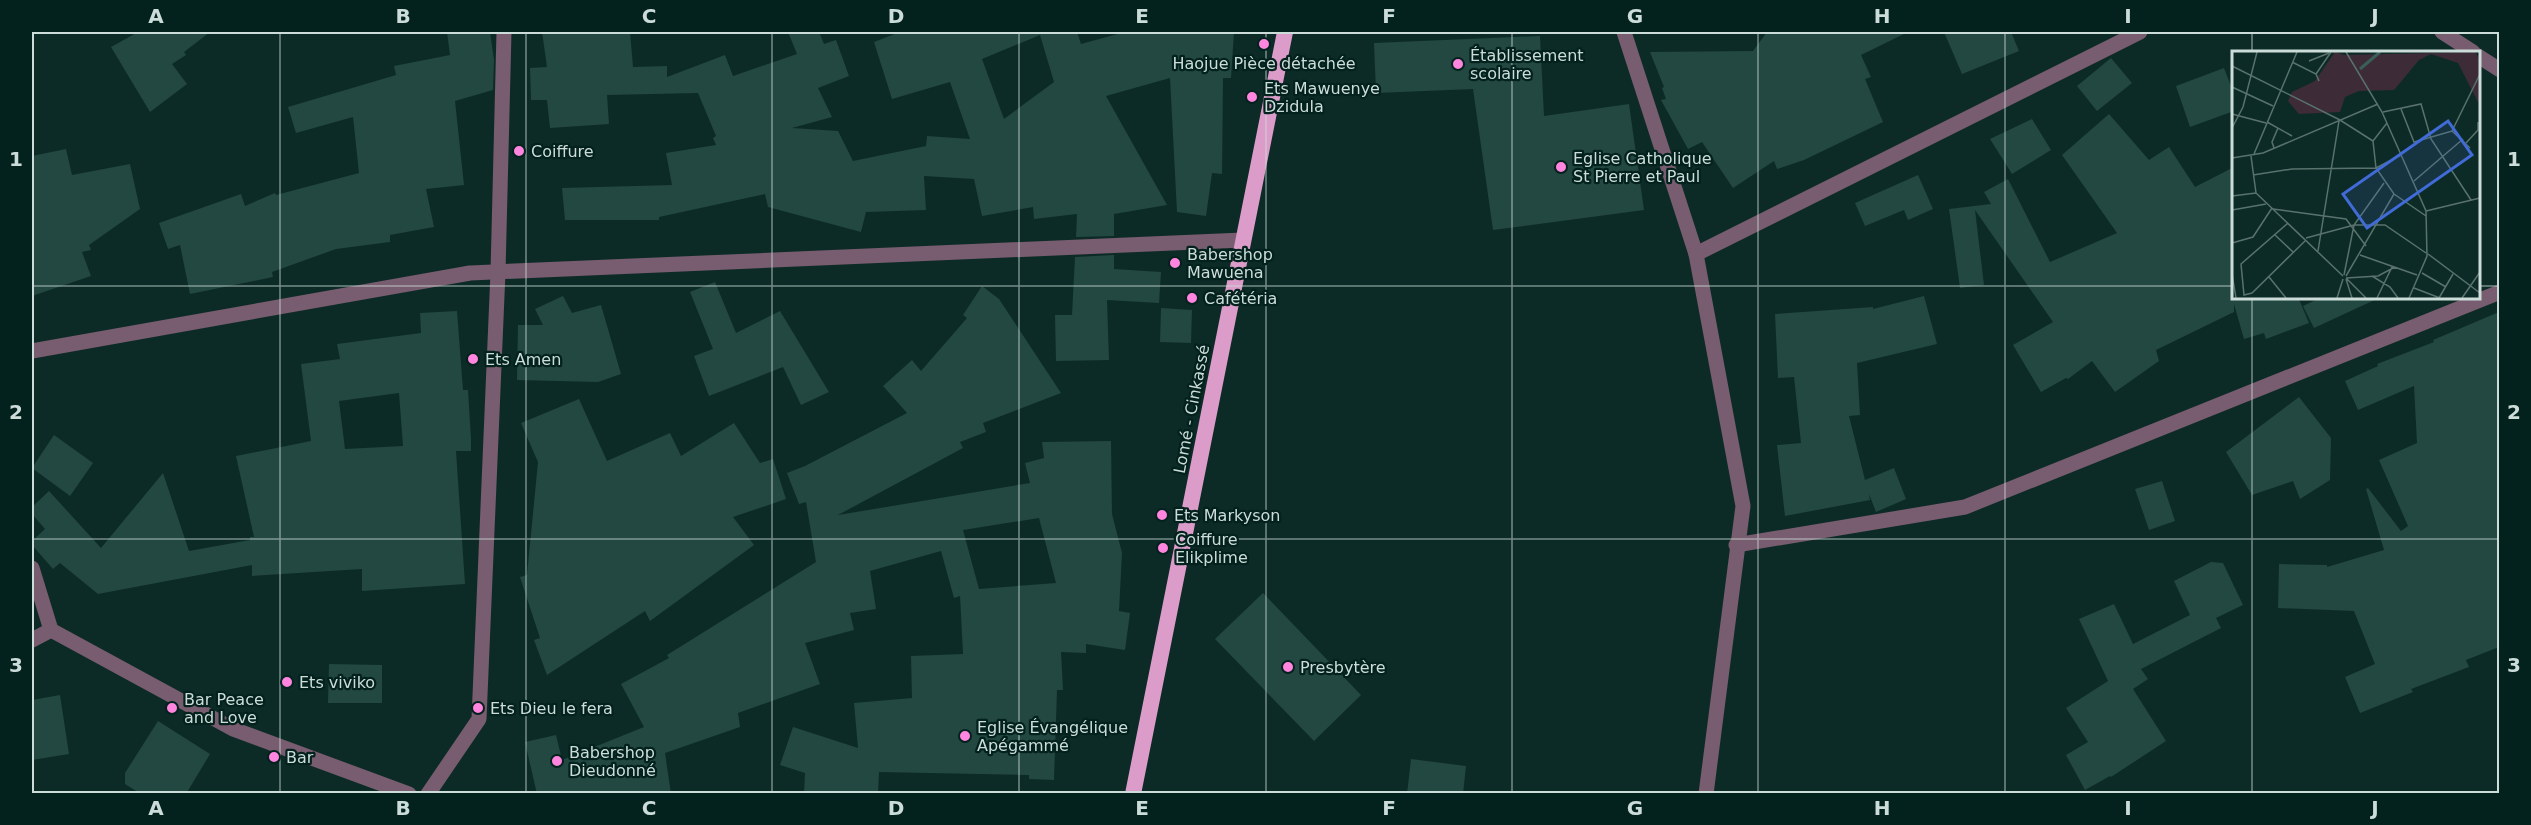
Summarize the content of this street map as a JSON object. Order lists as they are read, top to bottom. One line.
{"streets":{"highway":["Lomé - Cinkassé"]},"places":["Haojue Pièce détachée","Établissement scolaire","Ets Mawuenye Dzidula","Coiffure","Eglise Catholique St Pierre et Paul","Babershop Mawuena","Cafétéria","Ets Amen","Ets Markyson","Coiffure Elikplime","Presbytère","Ets viviko","Bar Peace and Love","Ets Dieu le fera","Eglise Évangélique Apégammé","Bar","Babershop Dieudonné"],"grid":{"columns":["A","B","C","D","E","F","G","H","I","J"],"rows":["1","2","3"]}}
